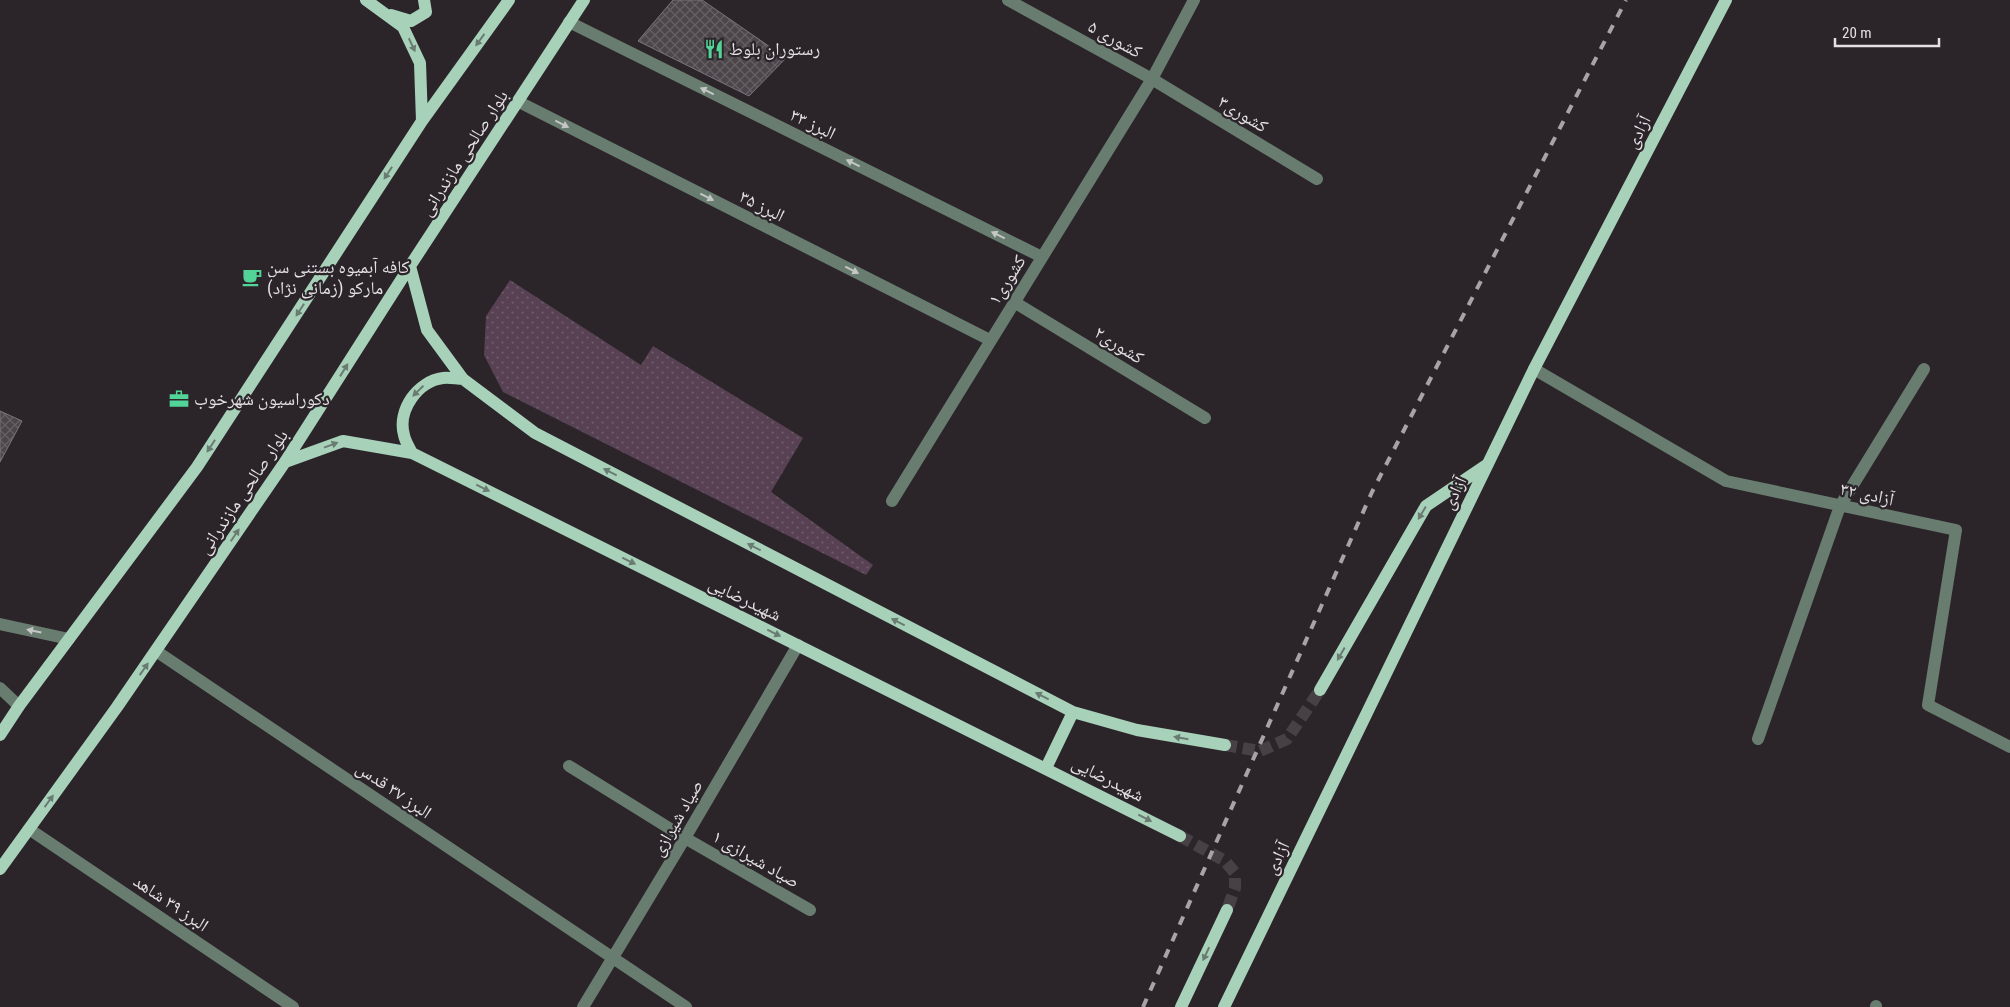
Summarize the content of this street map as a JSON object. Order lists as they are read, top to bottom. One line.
{"streets":{"main road":["آزادی","بلوار صالحی مازندرانی","شهیدرضایی"],"street":["کشوری ۵","کشوری۳","البرز ۳۳","البرز ۳۵","کشوری۱","کشوری۲","آزادی ۳۲","البرز ۳۷ قدس","صیاد شیرازی","صیاد شیرازی ۱","البرز ۳۹ شاهد"]},"crossings":[["کشوری ۵","کشوری۳"],["کشوری ۵","کشوری۱"],["کشوری۳","کشوری۱"],["البرز ۳۳","بلوار صالحی مازندرانی"],["البرز ۳۳","کشوری۱"],["آزادی","آزادی ۳۲"],["بلوار صالحی مازندرانی","البرز ۳۵"],["بلوار صالحی مازندرانی","شهیدرضایی"],["بلوار صالحی مازندرانی","البرز ۳۷ قدس"],["بلوار صالحی مازندرانی","البرز ۳۹ شاهد"],["البرز ۳۵","کشوری۱"],["کشوری۱","کشوری۲"],["شهیدرضایی","صیاد شیرازی"],["البرز ۳۷ قدس","صیاد شیرازی"],["صیاد شیرازی","صیاد شیرازی ۱"]],"one_way":["البرز ۳۳","البرز ۳۵"],"places":{"restaurant":["رستوران بلوط"],"cafe":["کافه آبمیوه بستنی سن مارکو (زمانی نژاد)"],"office":["دکوراسیون شهرخوب"]},"scale_bar":"20 m"}
